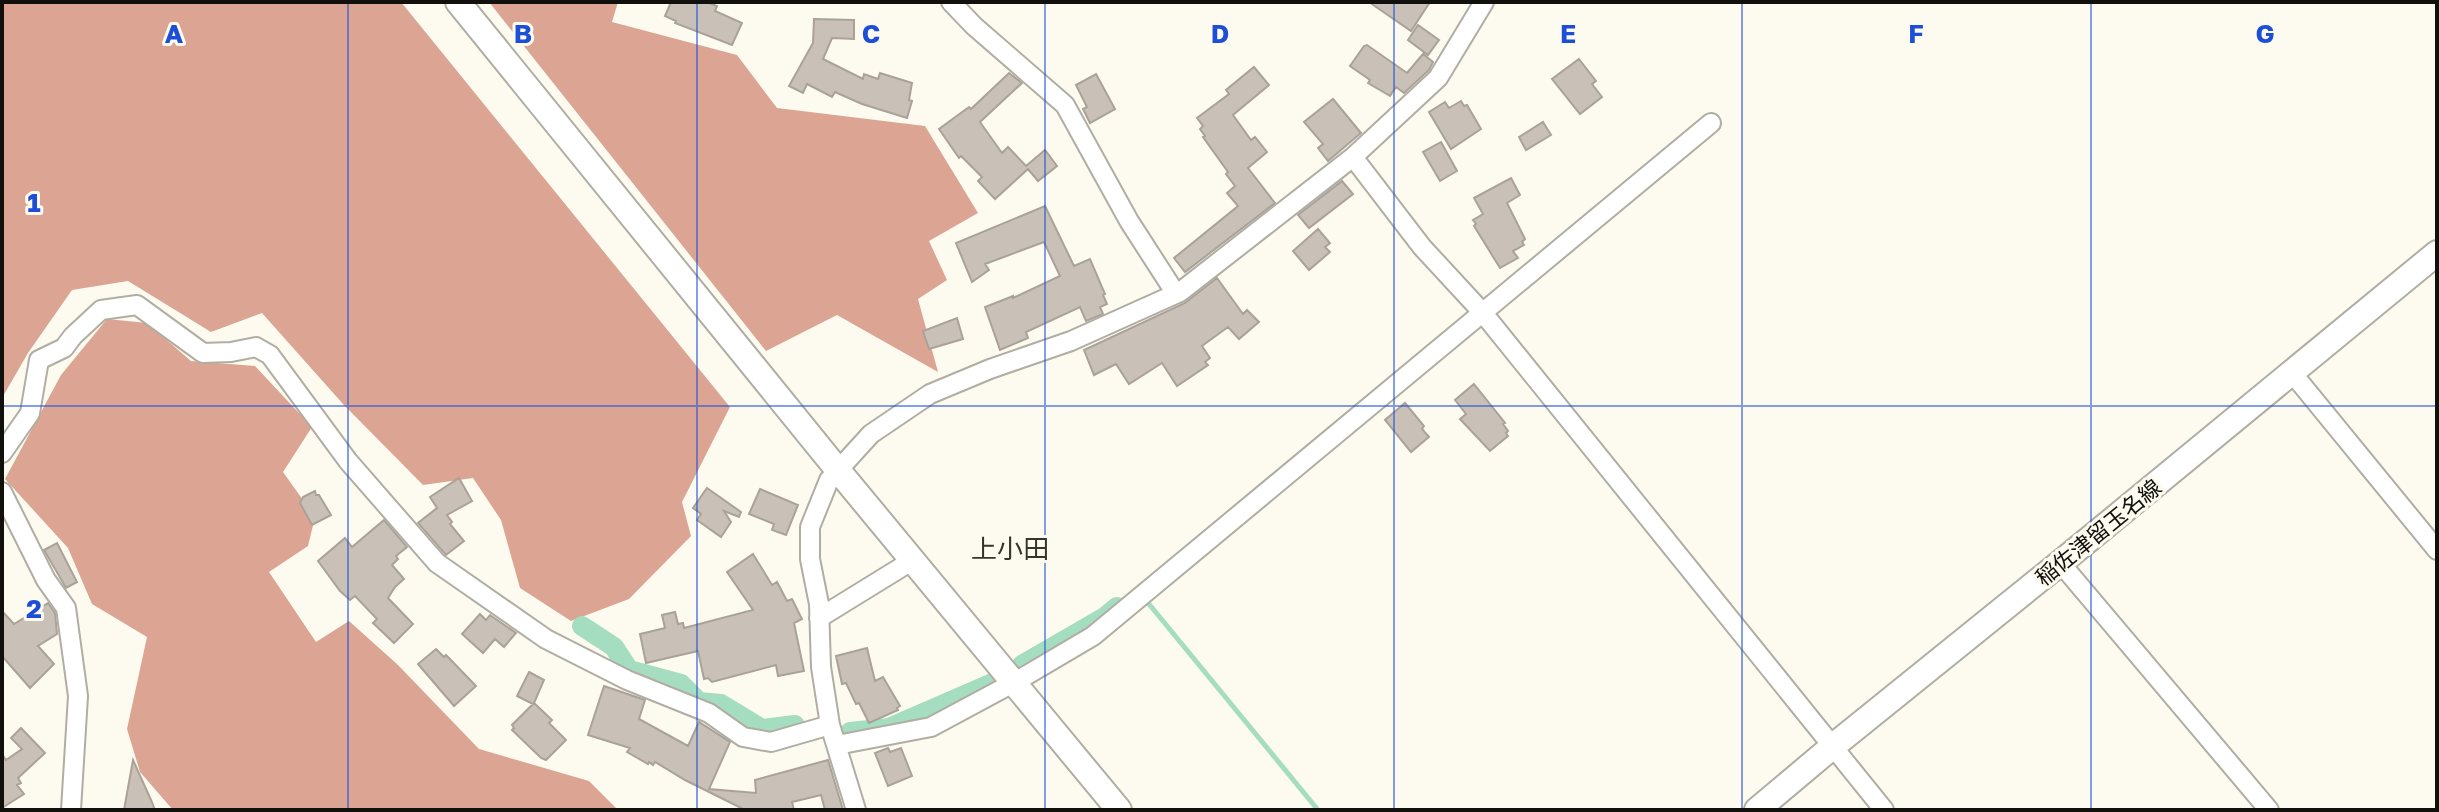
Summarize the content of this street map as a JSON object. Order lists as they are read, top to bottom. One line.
{"streets":{"street":["稲佐津留玉名線"]},"districts":["上小田"],"grid":{"columns":["A","B","C","D","E","F","G"],"rows":["1","2"]}}
